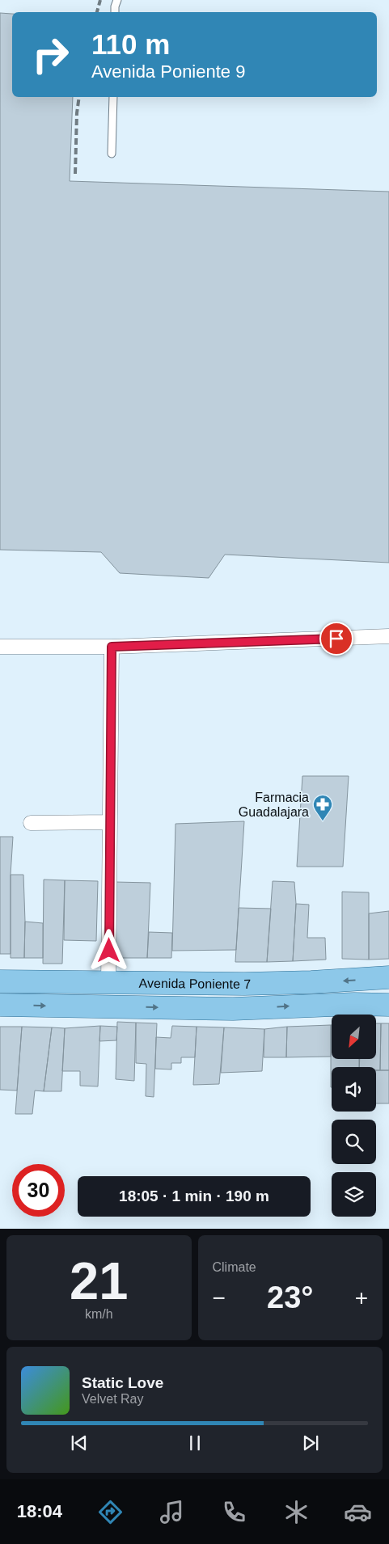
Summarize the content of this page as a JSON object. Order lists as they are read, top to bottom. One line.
{"streets":{"main road":["Avenida Poniente 7"]},"places":{"pharmacy":["Farmacia Guadalajara"]},"north":"bottom left","page":{"turn":["110 m","Avenida Poniente 9"],"limit":"30","trip":"18:05 · 1 min · 190 m","tile":[["21","km/h"],"Climate"],"heat":["−","23°","+"],"song":["Static Love","Velvet Ray"],"tabs":"18:04"}}
